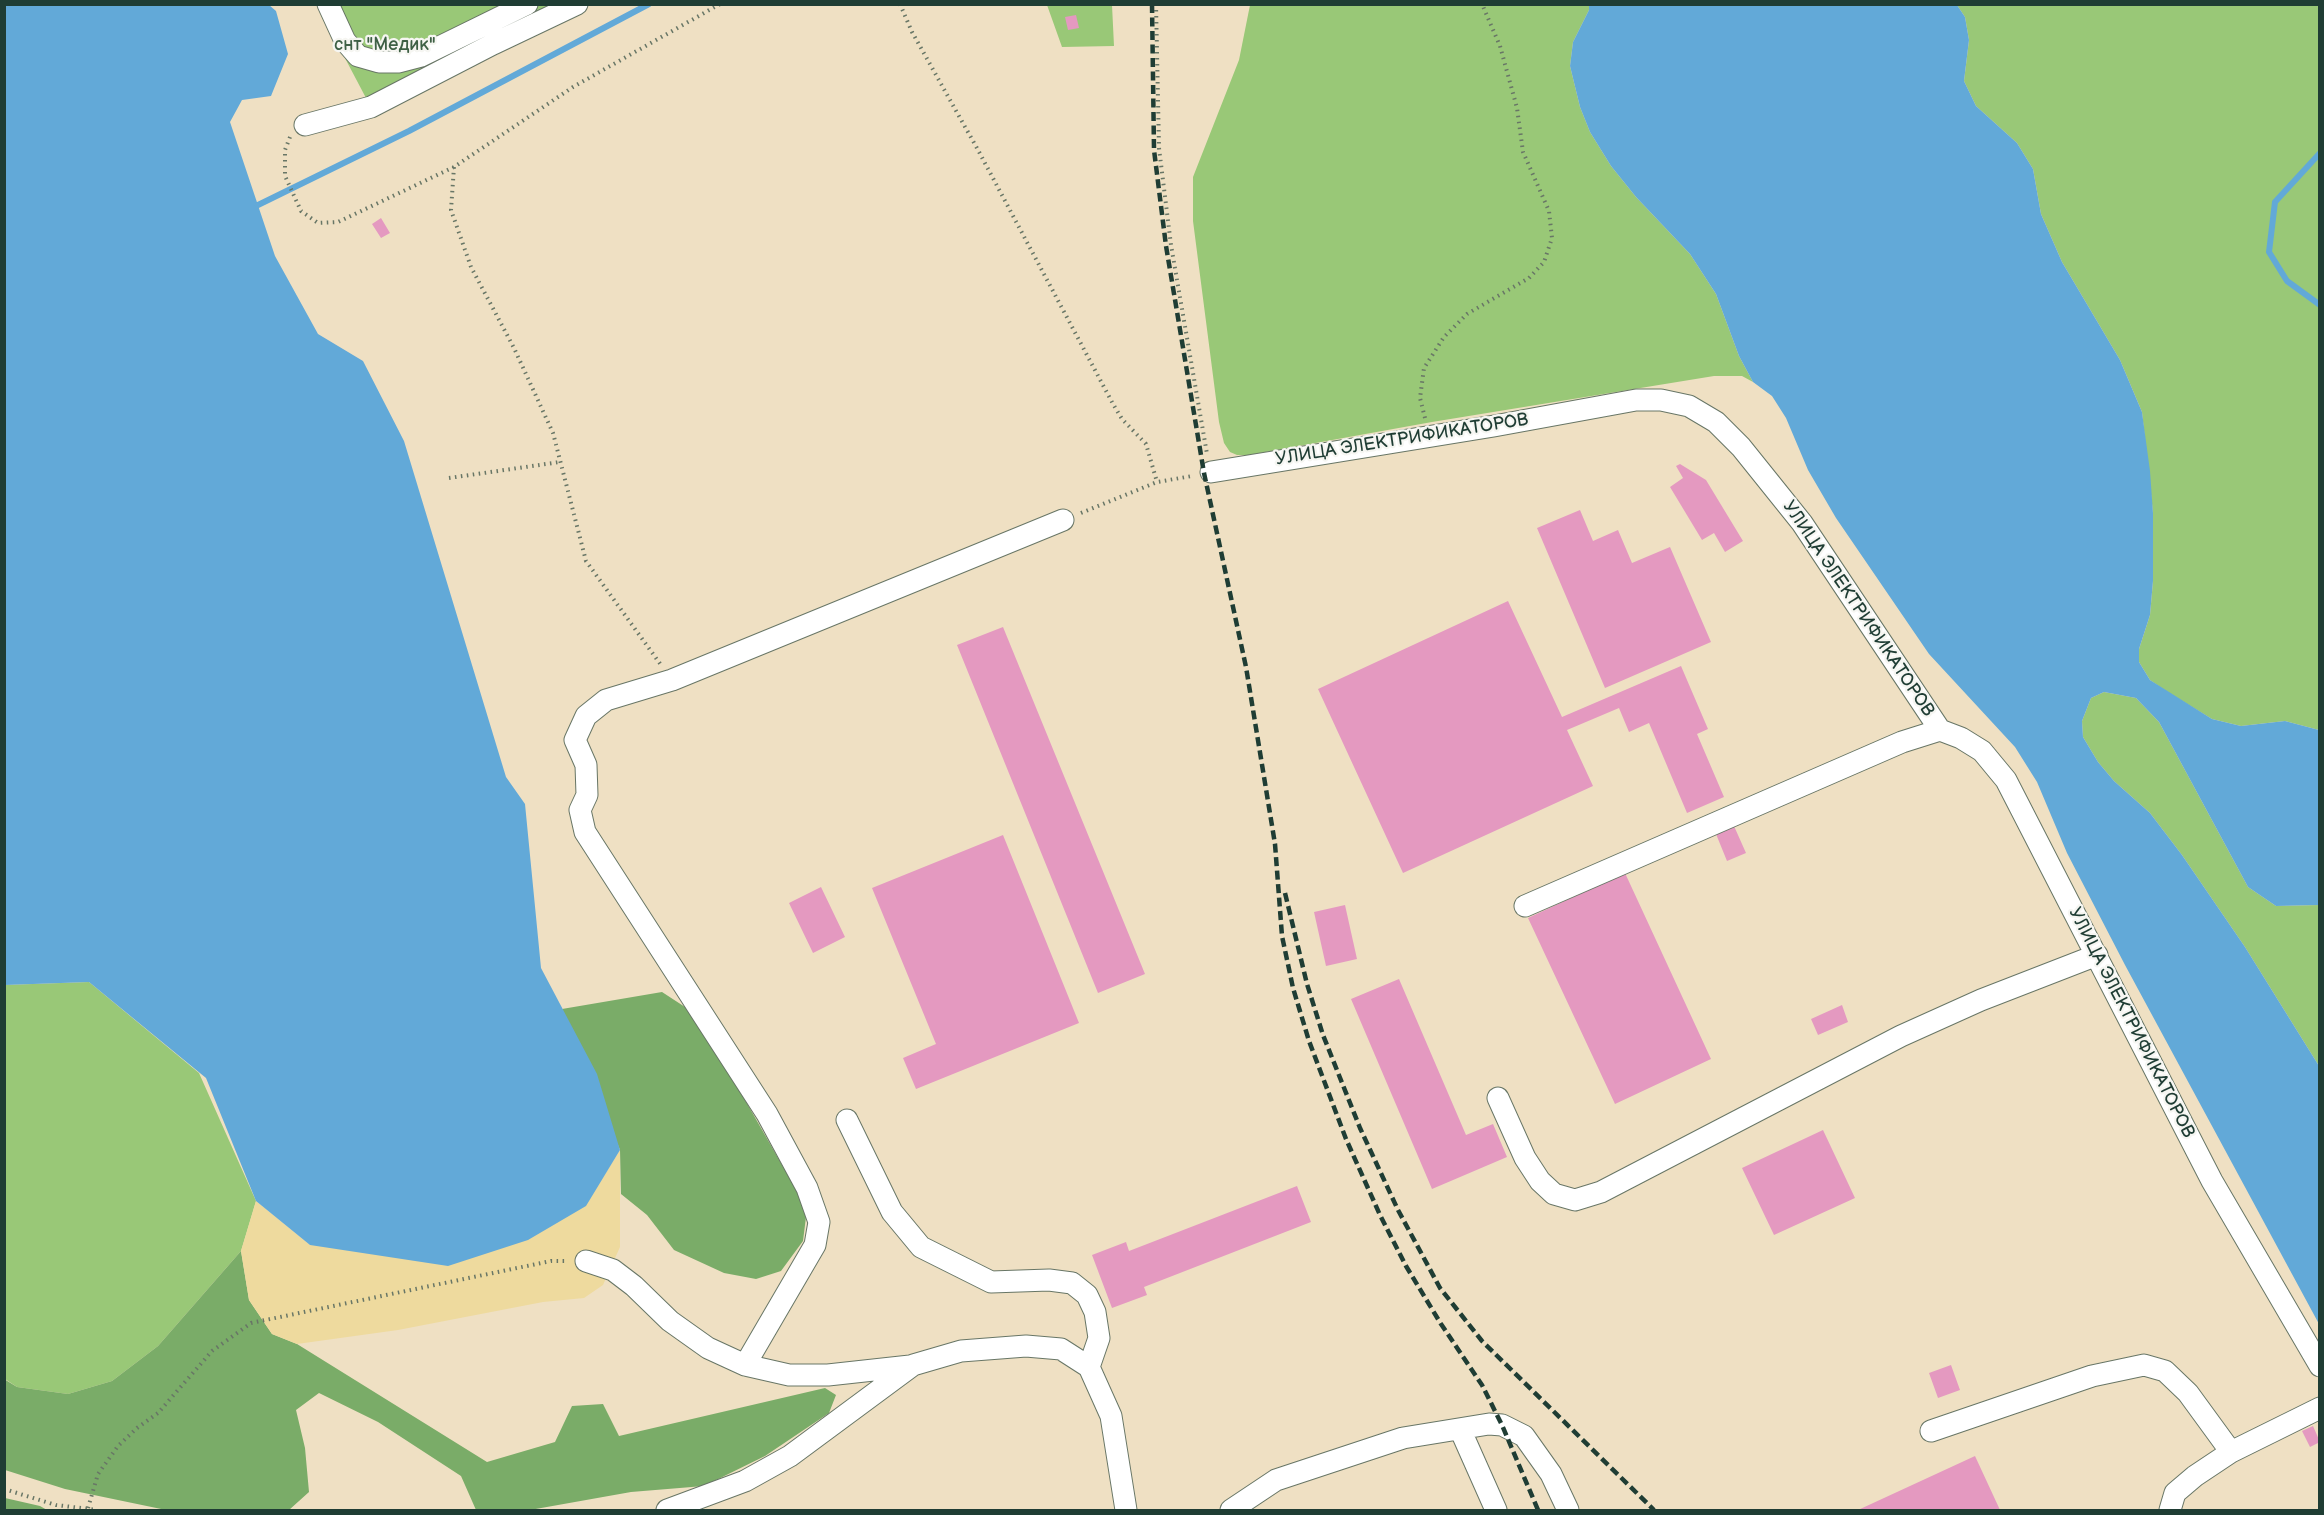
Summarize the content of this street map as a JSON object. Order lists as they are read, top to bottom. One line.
{"streets":{"street":["УЛИЦА ЭЛЕКТРИФИКАТОРОВ"]},"parks":["снт \"Медик\""]}
